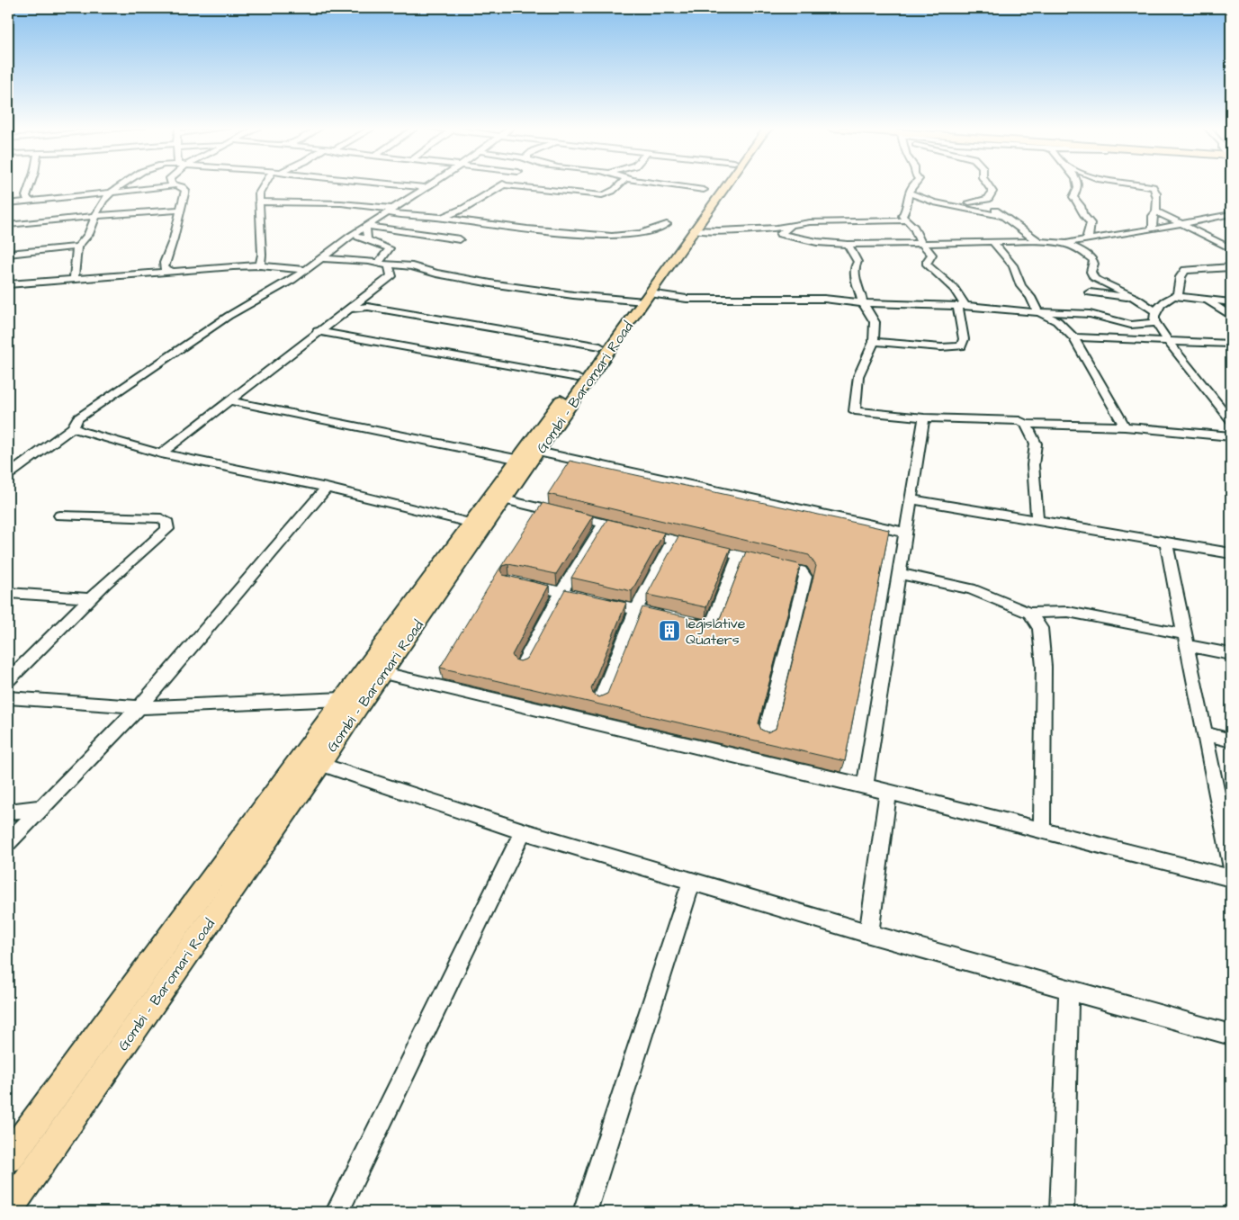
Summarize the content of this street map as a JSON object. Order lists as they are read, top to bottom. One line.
{"streets":{"main road":["Gombi - Baromari Road"]},"places":{"building":["legislative Quaters"]}}
